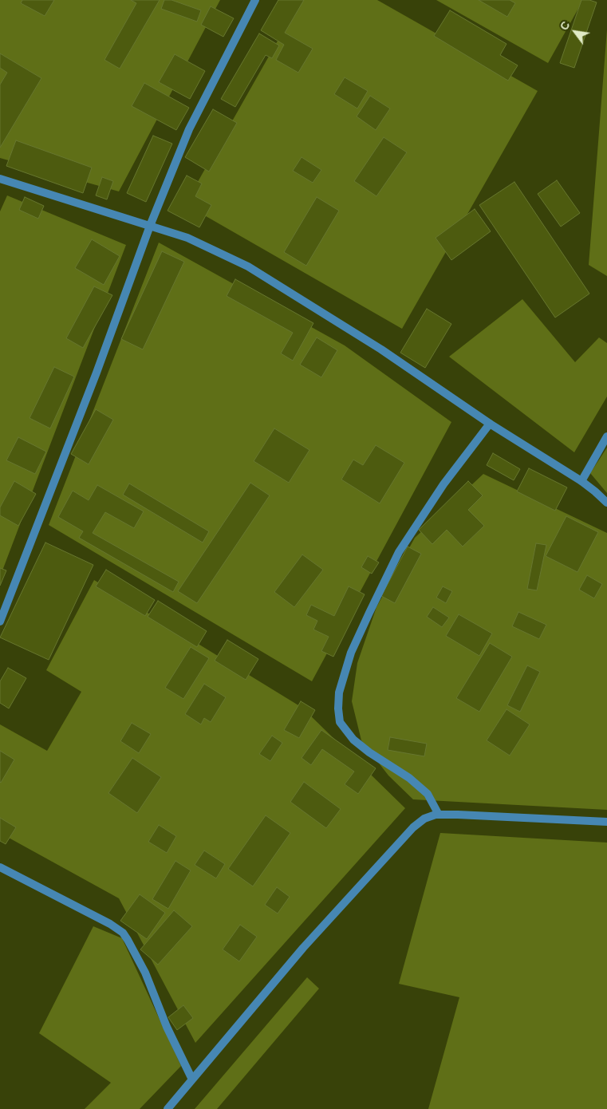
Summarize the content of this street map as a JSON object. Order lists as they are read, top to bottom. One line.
{"north":"top left"}
